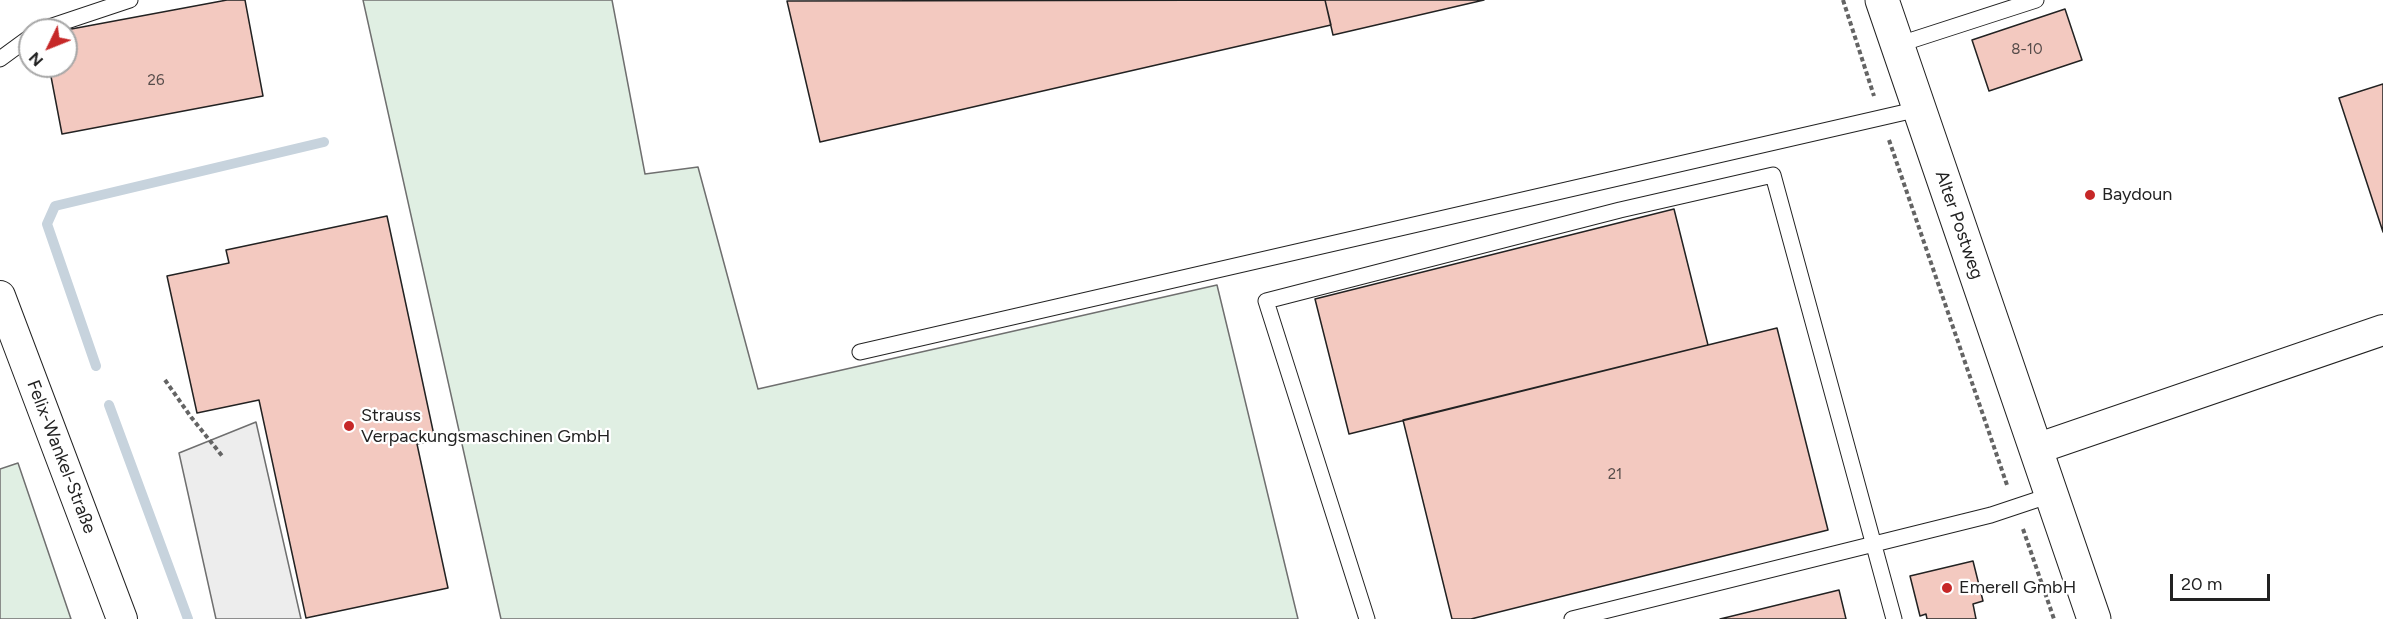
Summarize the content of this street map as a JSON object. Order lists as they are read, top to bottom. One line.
{"streets":{"street":["Alter Postweg","Felix-Wankel-Straße"]},"places":["Baydoun","Strauss Verpackungsmaschinen GmbH","Emerell GmbH"],"house_numbers":["8-10","26","21"],"scale_bar":"20 m","north":"bottom left"}
